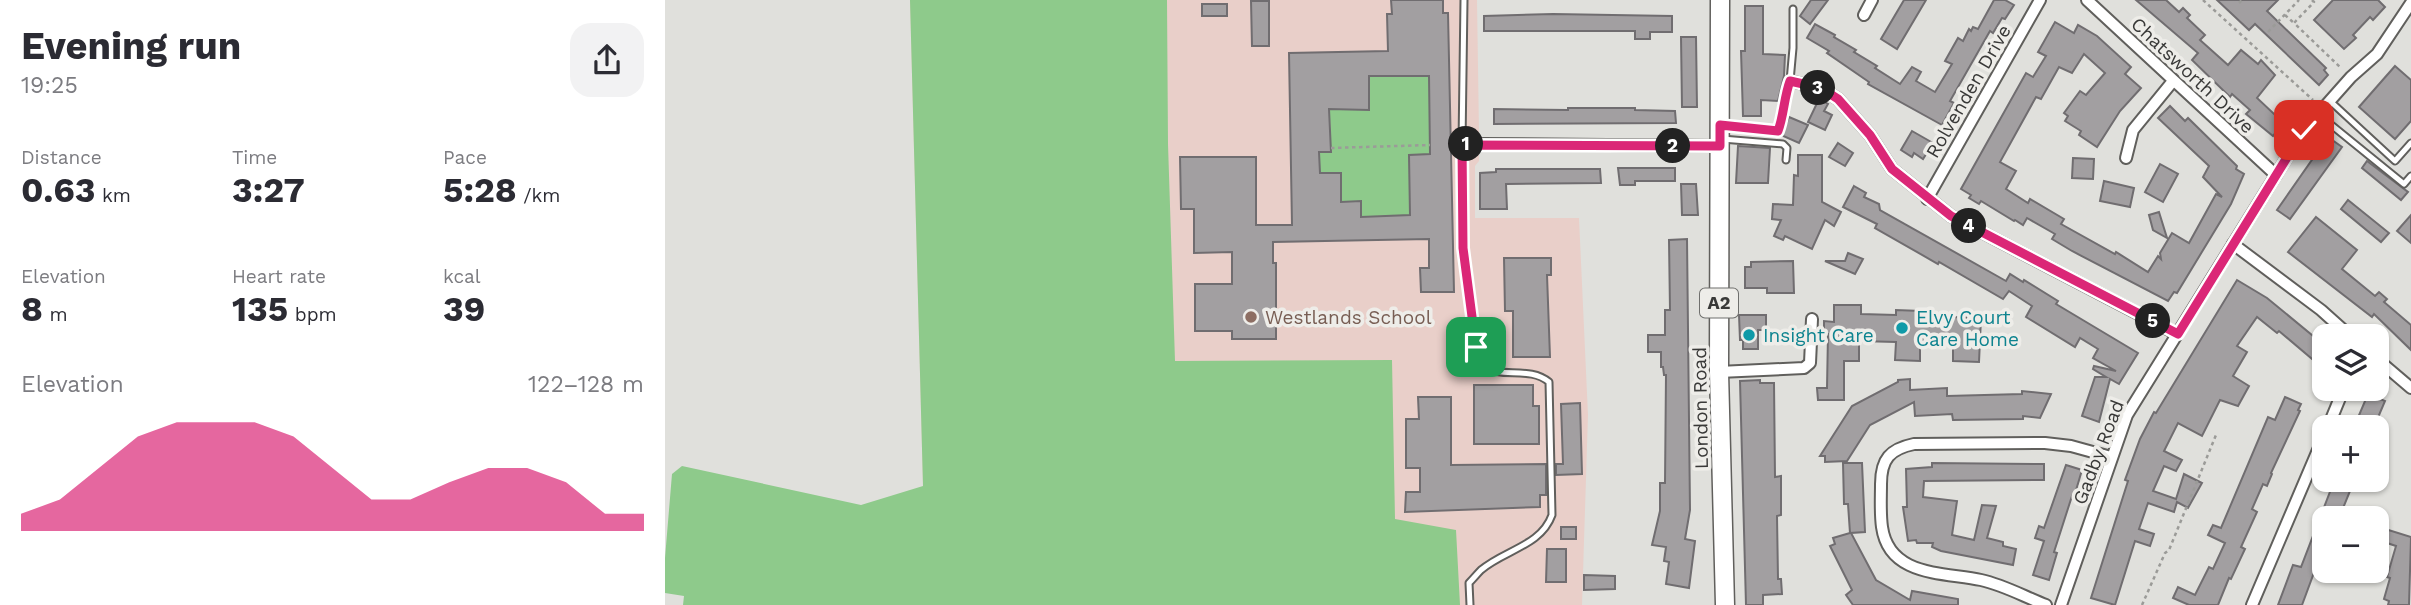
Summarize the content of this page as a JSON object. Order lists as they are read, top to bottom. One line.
{"streets":{"main road":["A2","London Road"],"street":["Chatsworth Drive","Rolvenden Drive","Gadby Road"]},"crossings":[["Chatsworth Drive","Gadby Road"]],"places":["Westlands School","Elvy Court Care Home","Insight Care"],"page":{"heading":["Evening run","19:25"],"pins":["3","1","2","4","5"],"stats":[["Distance","0.63 km"],["Time","3:27"],["Pace","5:28 /km"],["Elevation","8 m"],["Heart rate","135 bpm"],["kcal","39"]],"map_buttons":["+","−"],"chart":["Elevation","122–128 m"]}}
